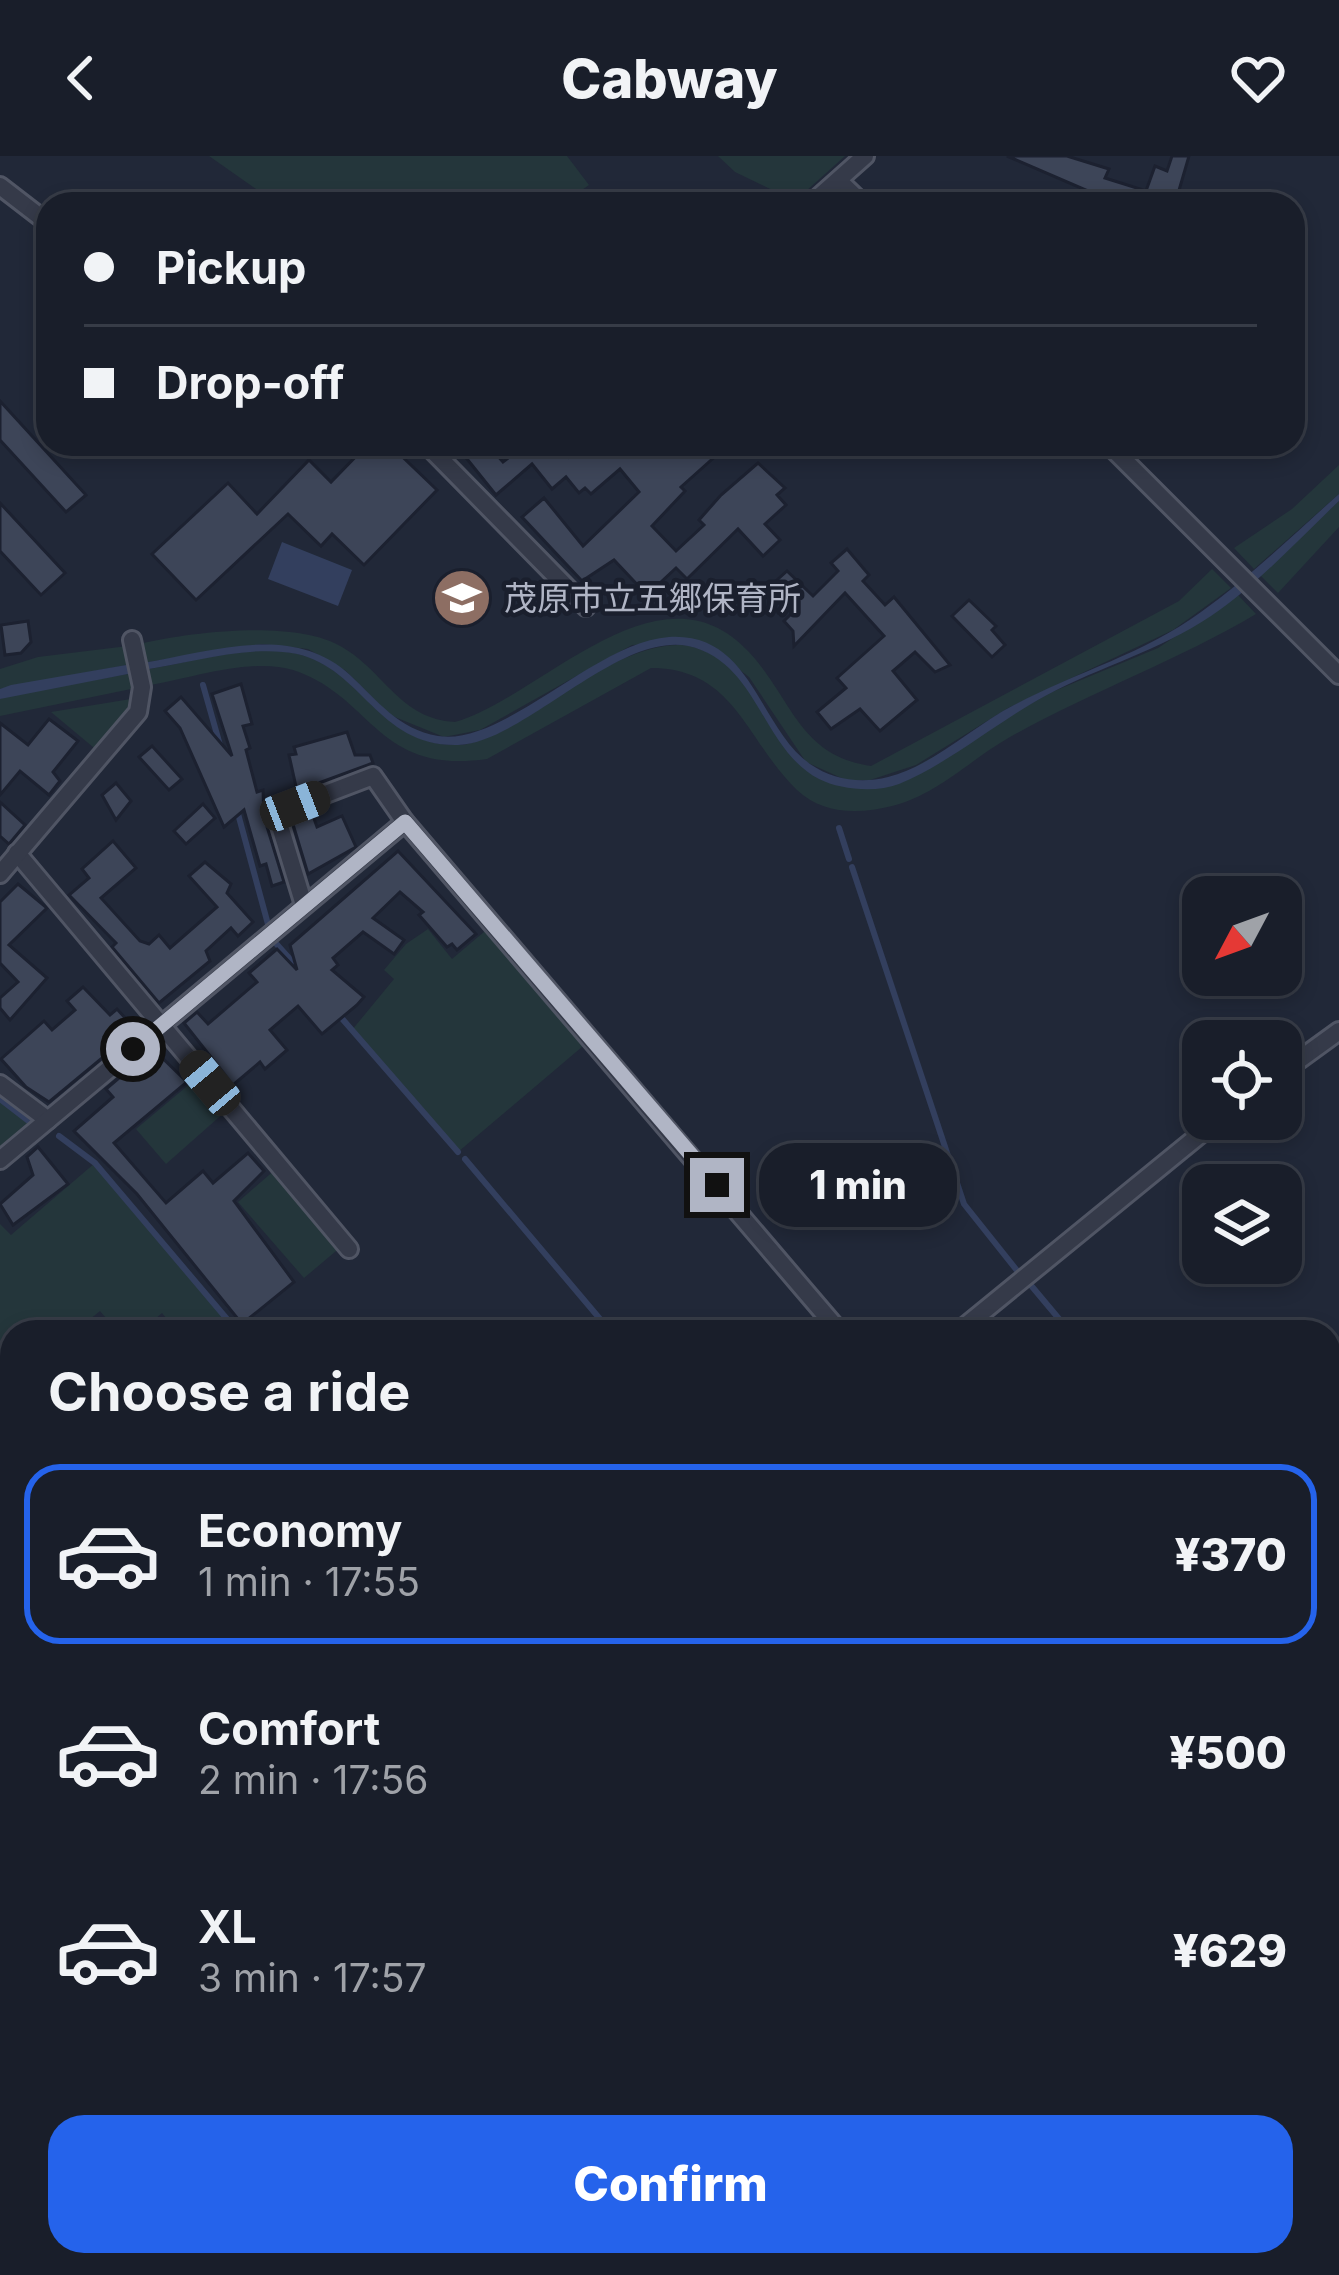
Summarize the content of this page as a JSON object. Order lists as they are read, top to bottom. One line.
{"places":{"school or university":["茂原市立五郷保育所"]},"north":"bottom left","page":{"header":"Cabway","banner":["Pickup","Drop-off"],"bubble":"1 min","heading":"Choose a ride","list":[{"name":"Economy","note":"1 min · 17:55","value":"¥370"},{"name":"Comfort","note":"2 min · 17:56","value":"¥500"},{"name":"XL","note":"3 min · 17:57","value":"¥629"}],"buttons":"Confirm"}}
